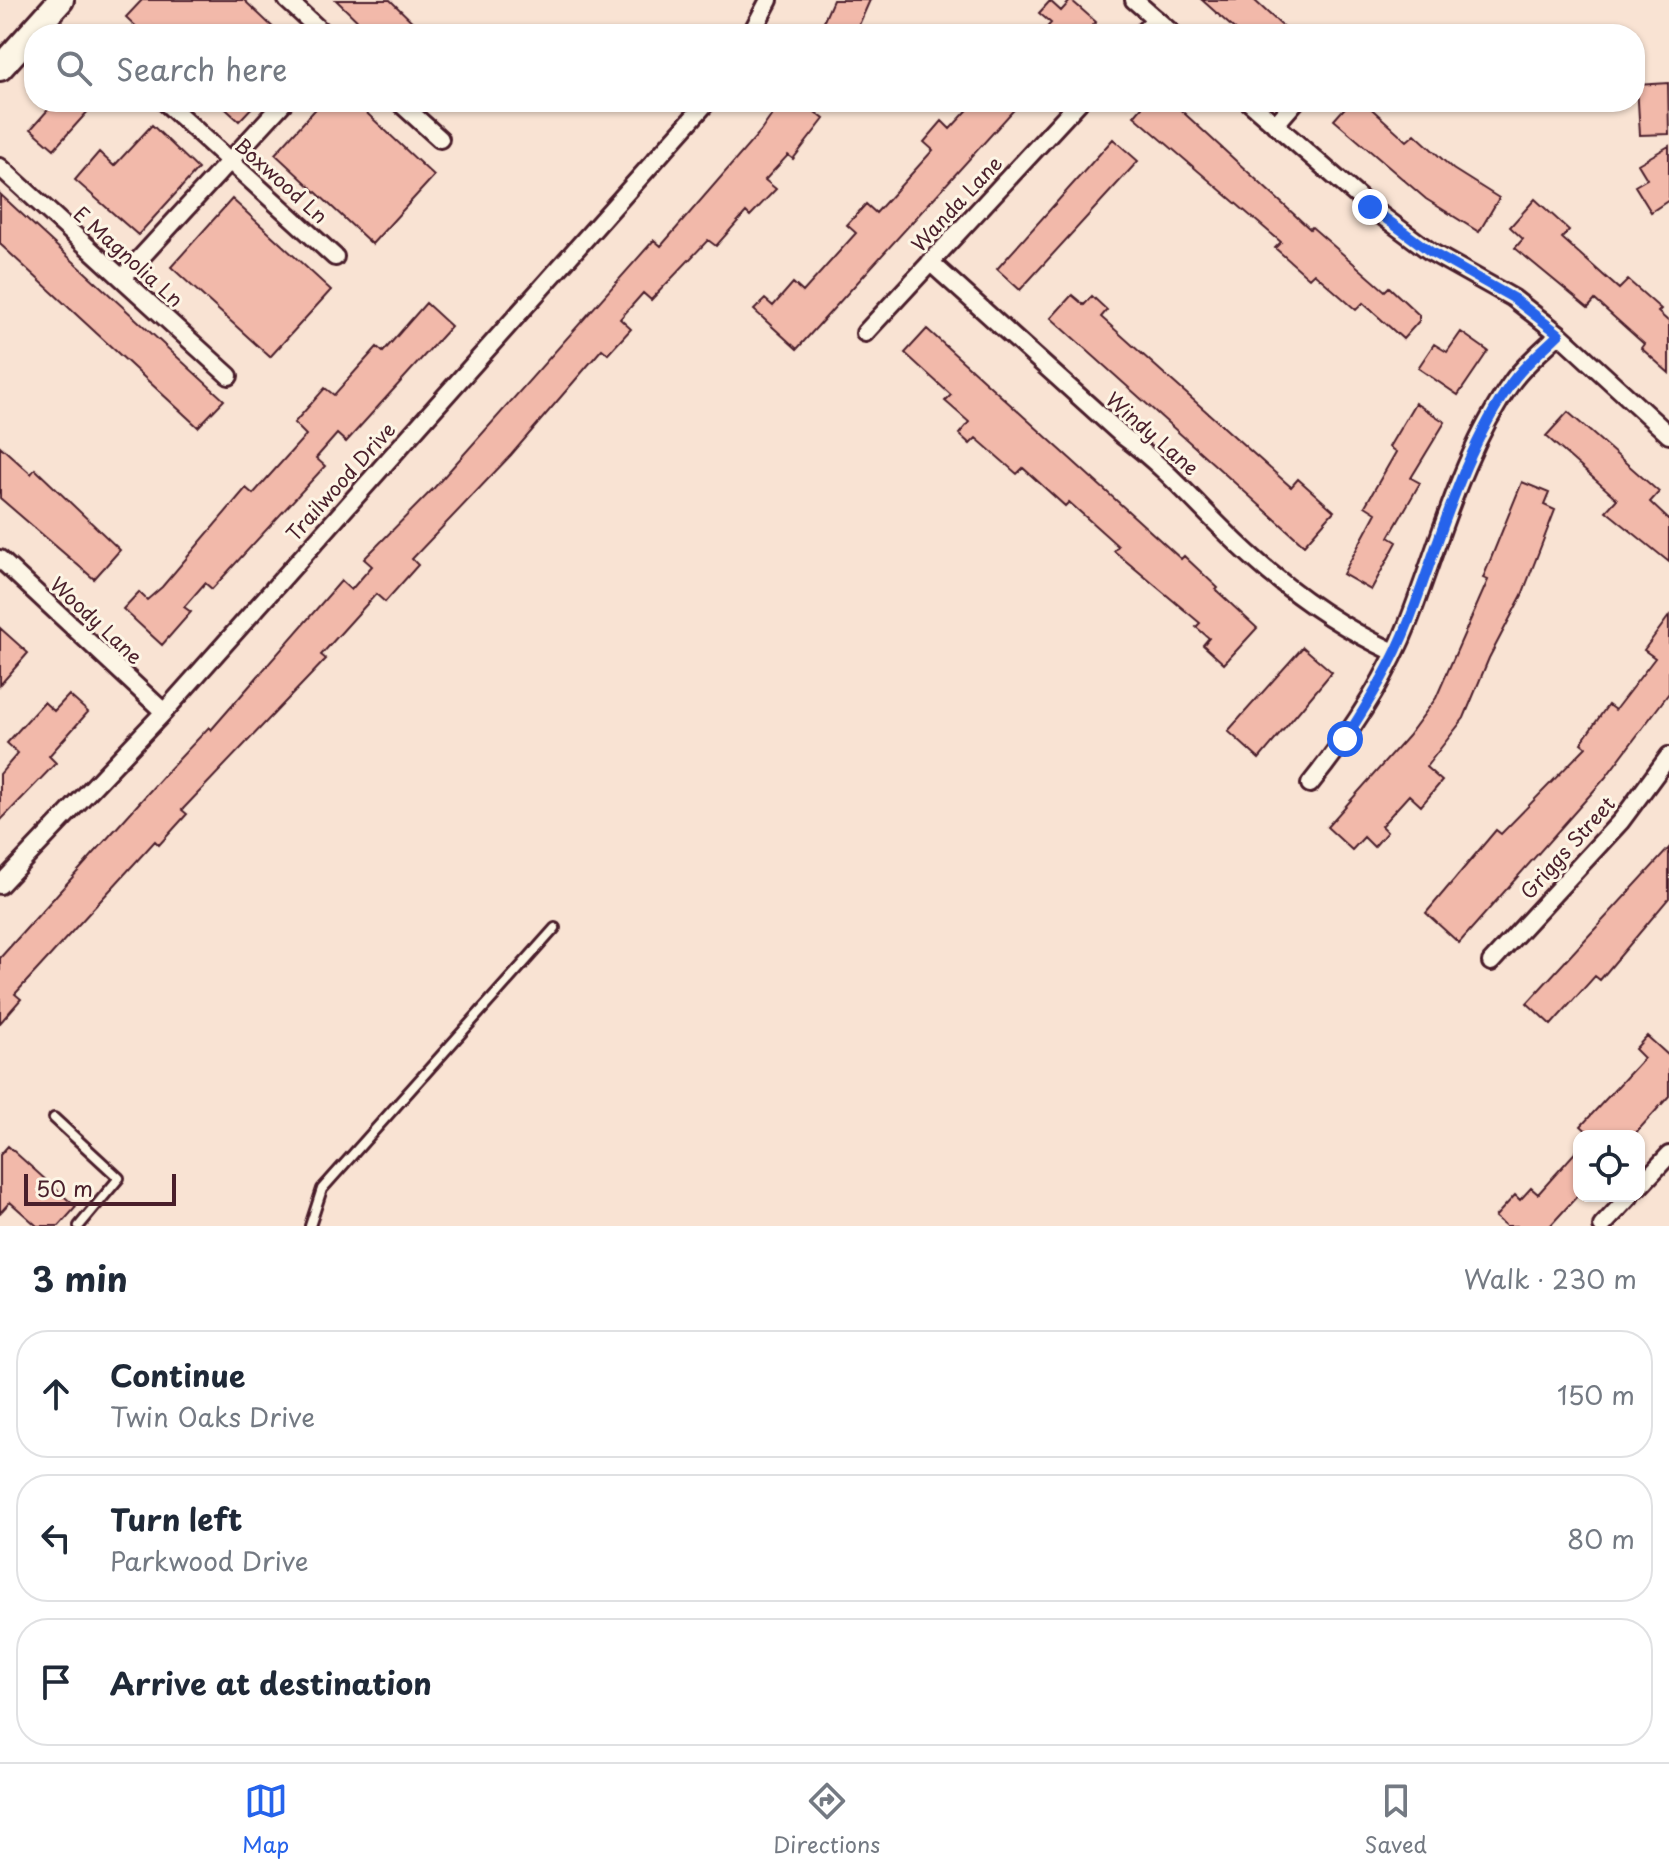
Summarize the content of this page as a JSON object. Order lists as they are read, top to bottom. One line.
{"streets":{"street":["Boxwood Ln","Wanda Lane","E Magnolia Ln","Windy Lane","Trailwood Drive","Woody Lane","Griggs Street"]},"crossings":[["Wanda Lane","Windy Lane"],["Trailwood Drive","Woody Lane"]],"scale_bar":"50 m","page":{"search":"Search here","scale":"50 m","heading":["3 min","Walk · 230 m"],"list":[["Continue","Twin Oaks Drive","150 m"],["Turn left","Parkwood Drive","80 m"],"Arrive at destination"],"nav":["Map","Directions","Saved"]}}
